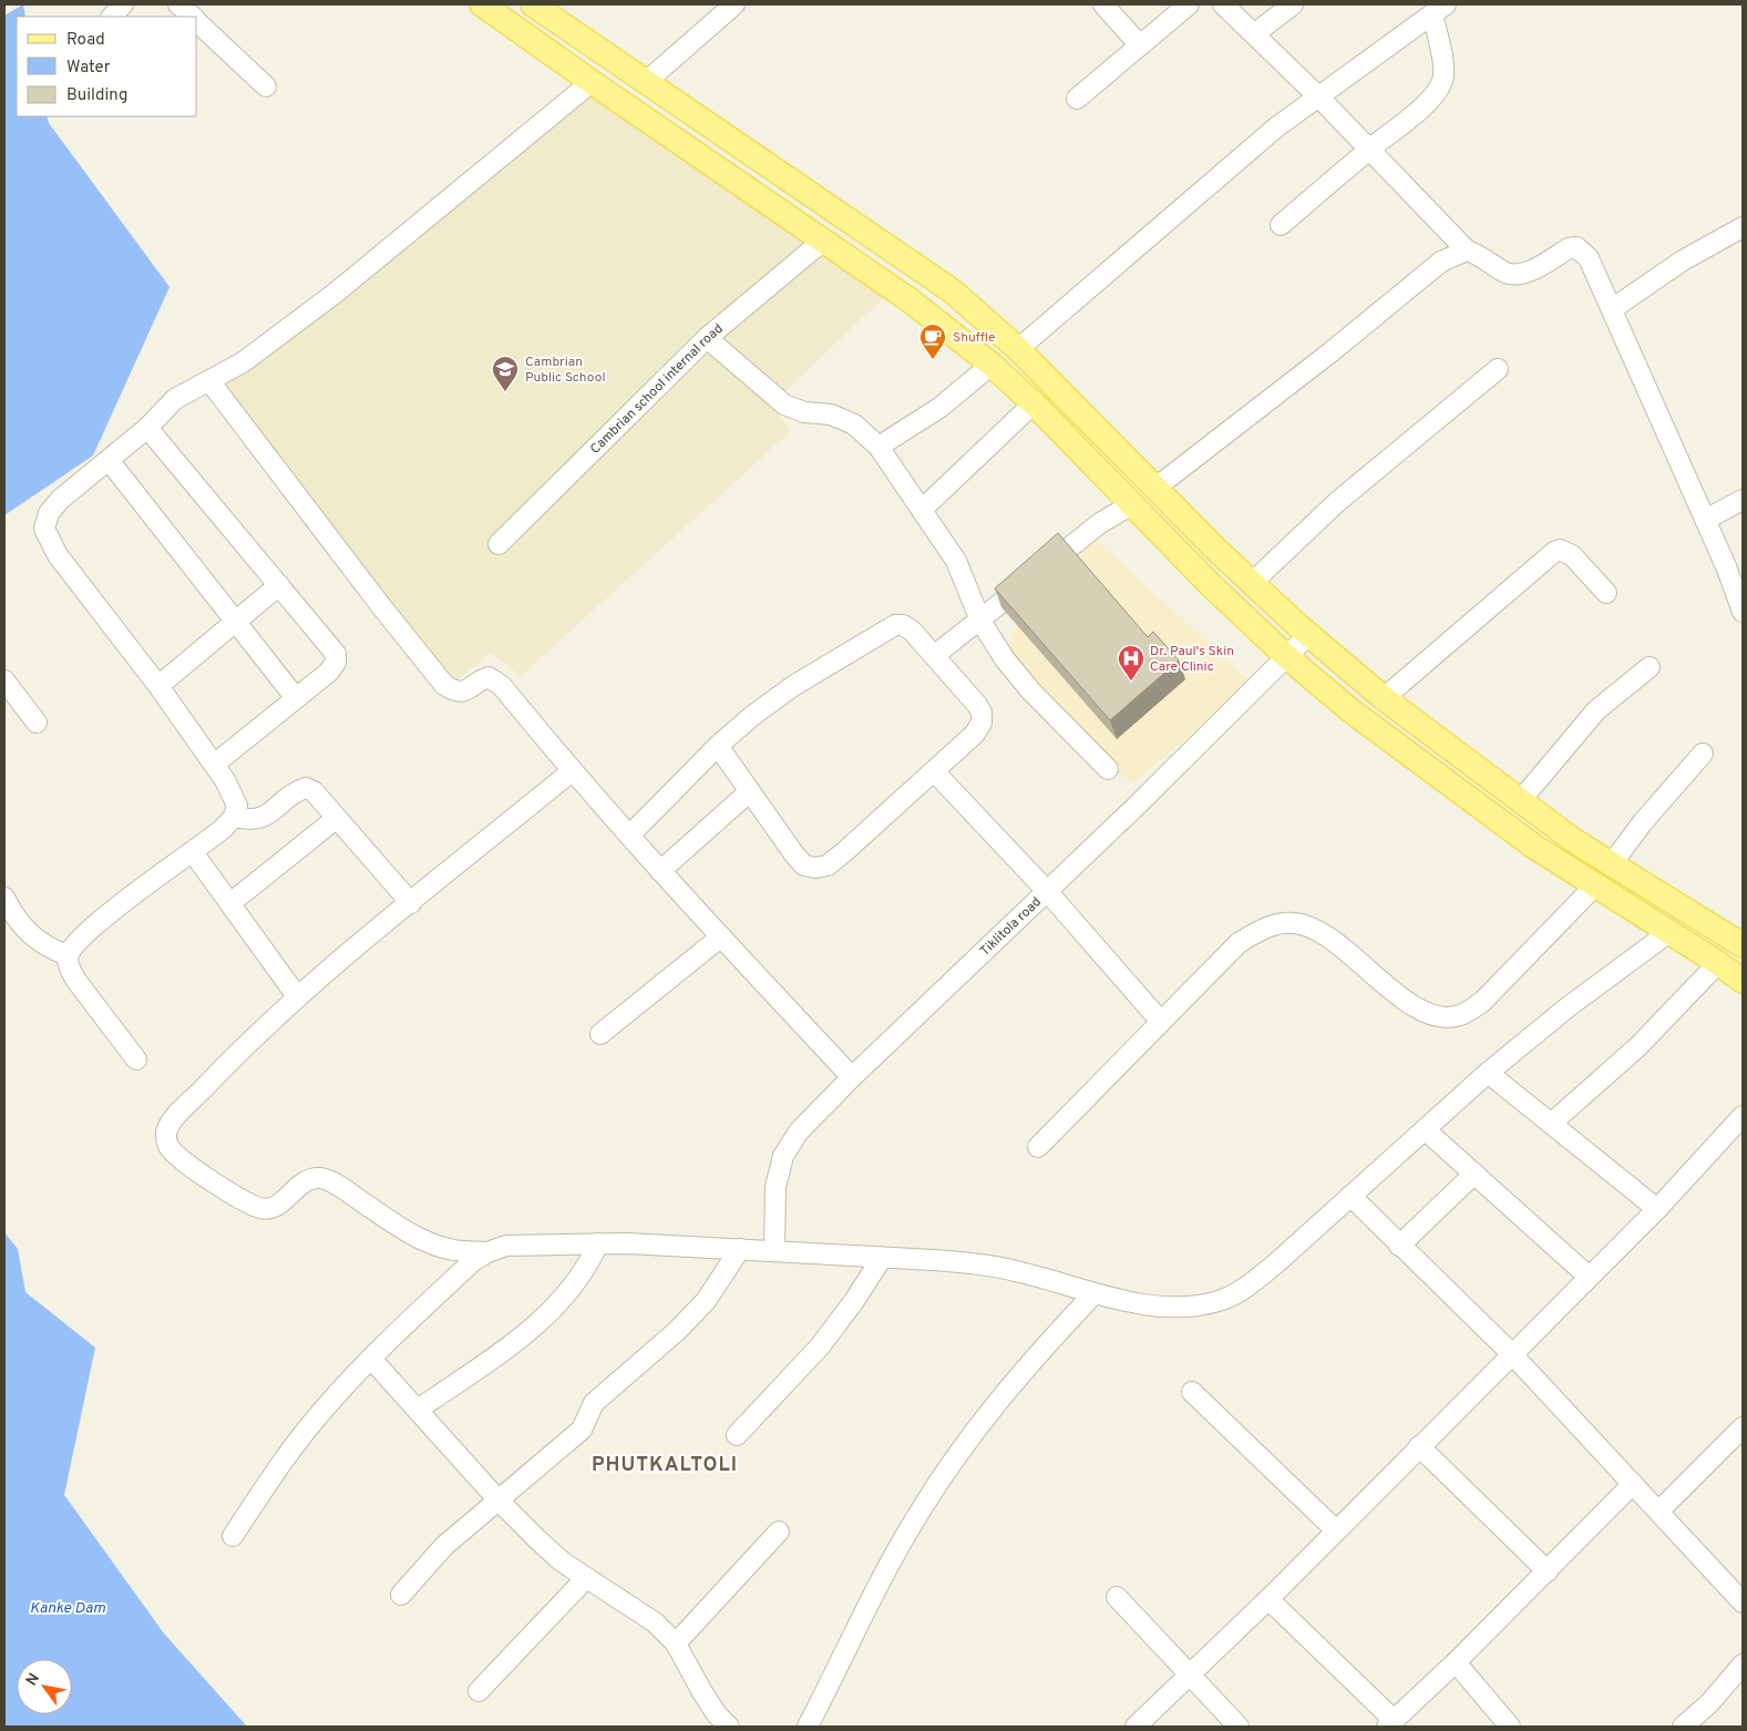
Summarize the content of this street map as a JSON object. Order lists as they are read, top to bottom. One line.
{"streets":{"street":["Cambrian school internal road","Tiklitola road"]},"districts":["PHUTKALTOLI"],"water":["Kanke Dam"],"places":{"cafe":["Shuffle"],"school or university":["Cambrian Public School"],"hospital":["Dr. Paul's Skin Care Clinic"]},"legend":["Road","Water","Building"],"north":"top left"}
